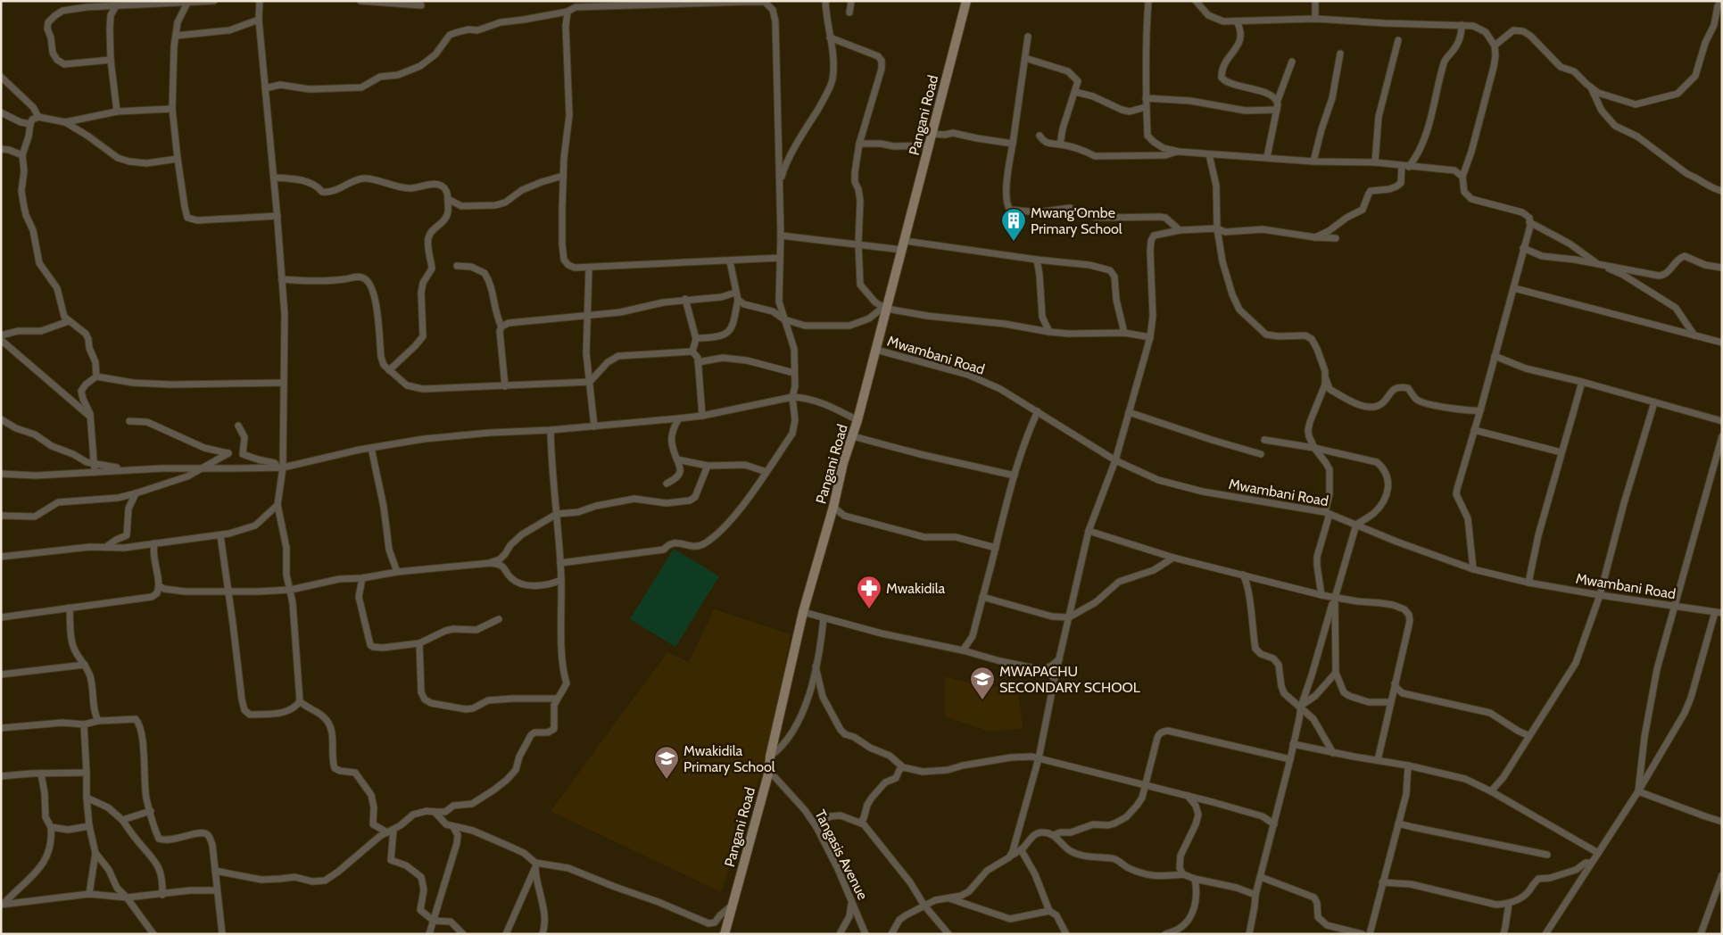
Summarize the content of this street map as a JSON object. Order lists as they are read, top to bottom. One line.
{"streets":{"main road":["Pangani Road"],"street":["Mwambani Road","Tangasis Avenue"]},"crossings":[["Pangani Road","Mwambani Road"],["Pangani Road","Tangasis Avenue"]],"places":{"building":["Mwang'Ombe Primary School"],"pharmacy":["Mwakidila"],"school or university":["MWAPACHU SECONDARY SCHOOL","Mwakidila Primary School"]}}
